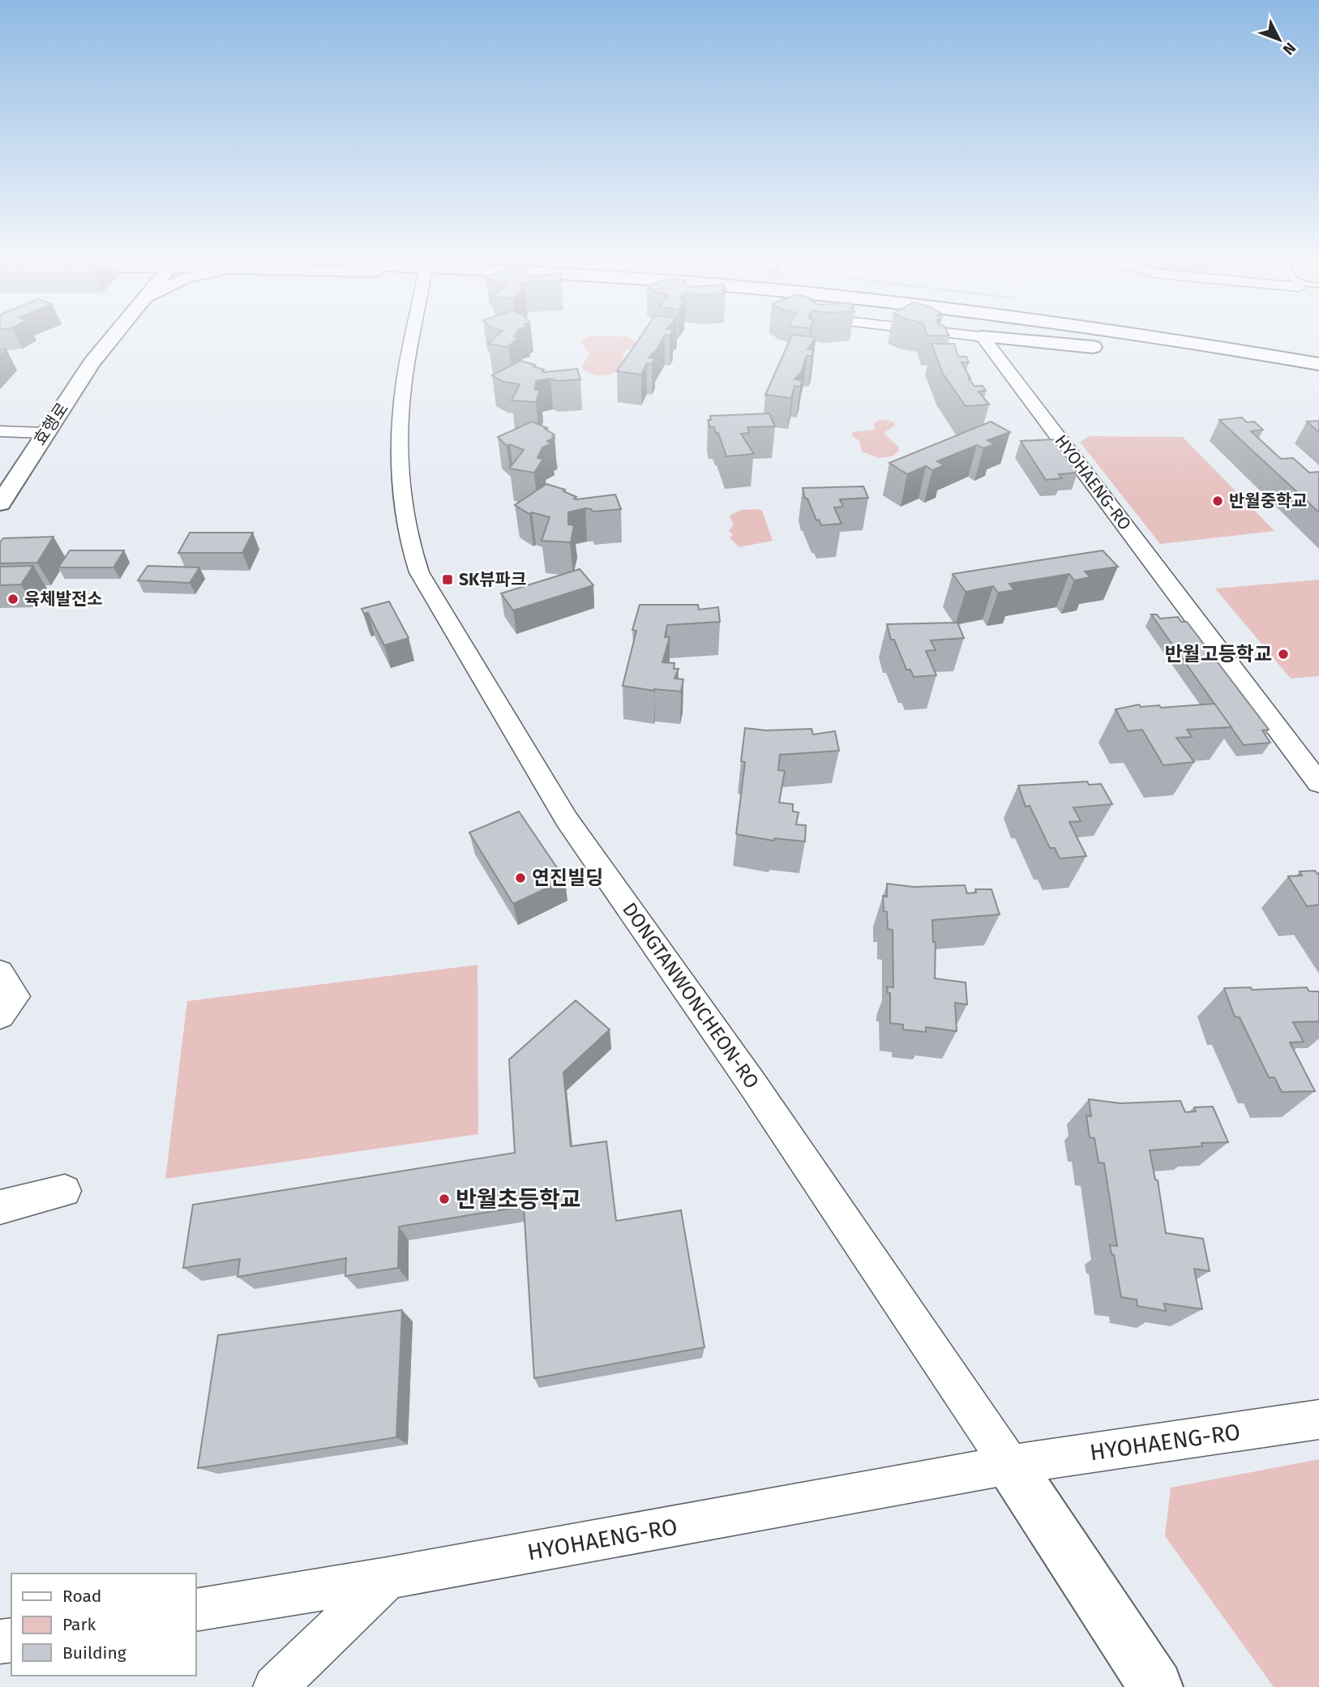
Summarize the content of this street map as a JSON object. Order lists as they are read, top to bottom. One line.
{"streets":{"main road":["효행로"],"street":["HYOHAENG-RO","DONGTANWONCHEON-RO"]},"crossings":[["HYOHAENG-RO","DONGTANWONCHEON-RO"]],"places":{"other":["반월중학교","육체발전소","반월고등학교","연진빌딩","반월초등학교"],"transit":["SK뷰파크"]},"legend":["Road","Park","Building"],"north":"bottom right"}
